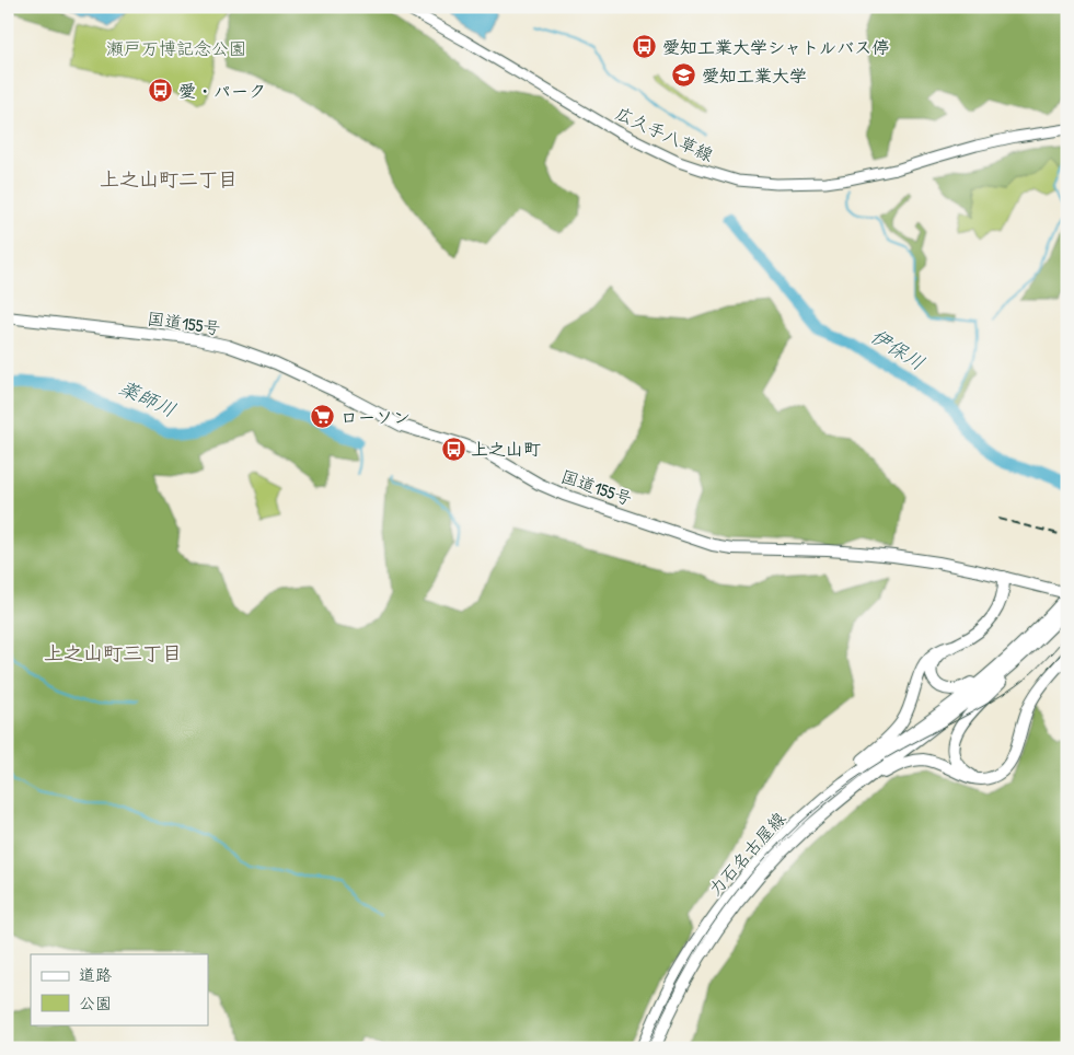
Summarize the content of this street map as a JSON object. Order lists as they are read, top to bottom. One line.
{"streets":{"main road":["広久手八草線","国道155号","力石名古屋線"]},"districts":["上之山町二丁目","上之山町三丁目"],"water":["伊保川","薬師川"],"parks":["瀬戸万博記念公園"],"places":{"bus stop":["愛知工業大学シャトルバス停","愛・パーク","上之山町"],"school or university":["愛知工業大学"],"supermarket":["ローソン"]},"legend":["道路","公園"]}
